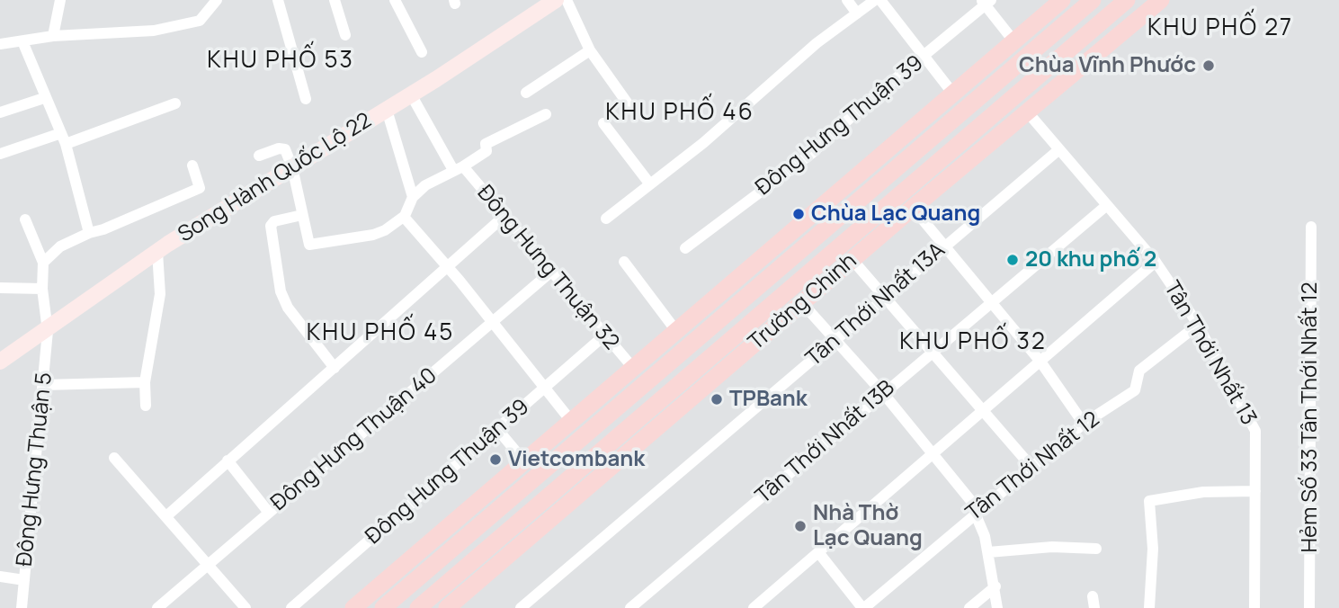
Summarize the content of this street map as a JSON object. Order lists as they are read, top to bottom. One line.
{"streets":{"main road":["Trường Chinh"],"street":["Đông Hưng Thuận 39","Song Hành Quốc Lộ 22","Đông Hưng Thuận 32","Tân Thới Nhất 13A","Tân Thới Nhất 13","Hẻm Số 33 Tân Thới Nhất 12","Đông Hưng Thuận 40","Tân Thới Nhất 13B","Tân Thới Nhất 12","Đông Hưng Thuận 5"]},"crossings":[["Đông Hưng Thuận 39","Đông Hưng Thuận 32"],["Song Hành Quốc Lộ 22","Đông Hưng Thuận 32"],["Song Hành Quốc Lộ 22","Đông Hưng Thuận 5"],["Đông Hưng Thuận 32","Đông Hưng Thuận 40"],["Trường Chinh","Tân Thới Nhất 13"],["Tân Thới Nhất 13A","Tân Thới Nhất 13"],["Tân Thới Nhất 13","Tân Thới Nhất 13B"],["Tân Thới Nhất 13","Tân Thới Nhất 12"]],"districts":["KHU PHỐ 27","KHU PHỐ 53","KHU PHỐ 46","KHU PHỐ 45","KHU PHỐ 32"],"places":["Chùa Vĩnh Phước","Chùa Lạc Quang","20 khu phố 2","TPBank","Vietcombank","Nhà Thờ Lạc Quang"]}
